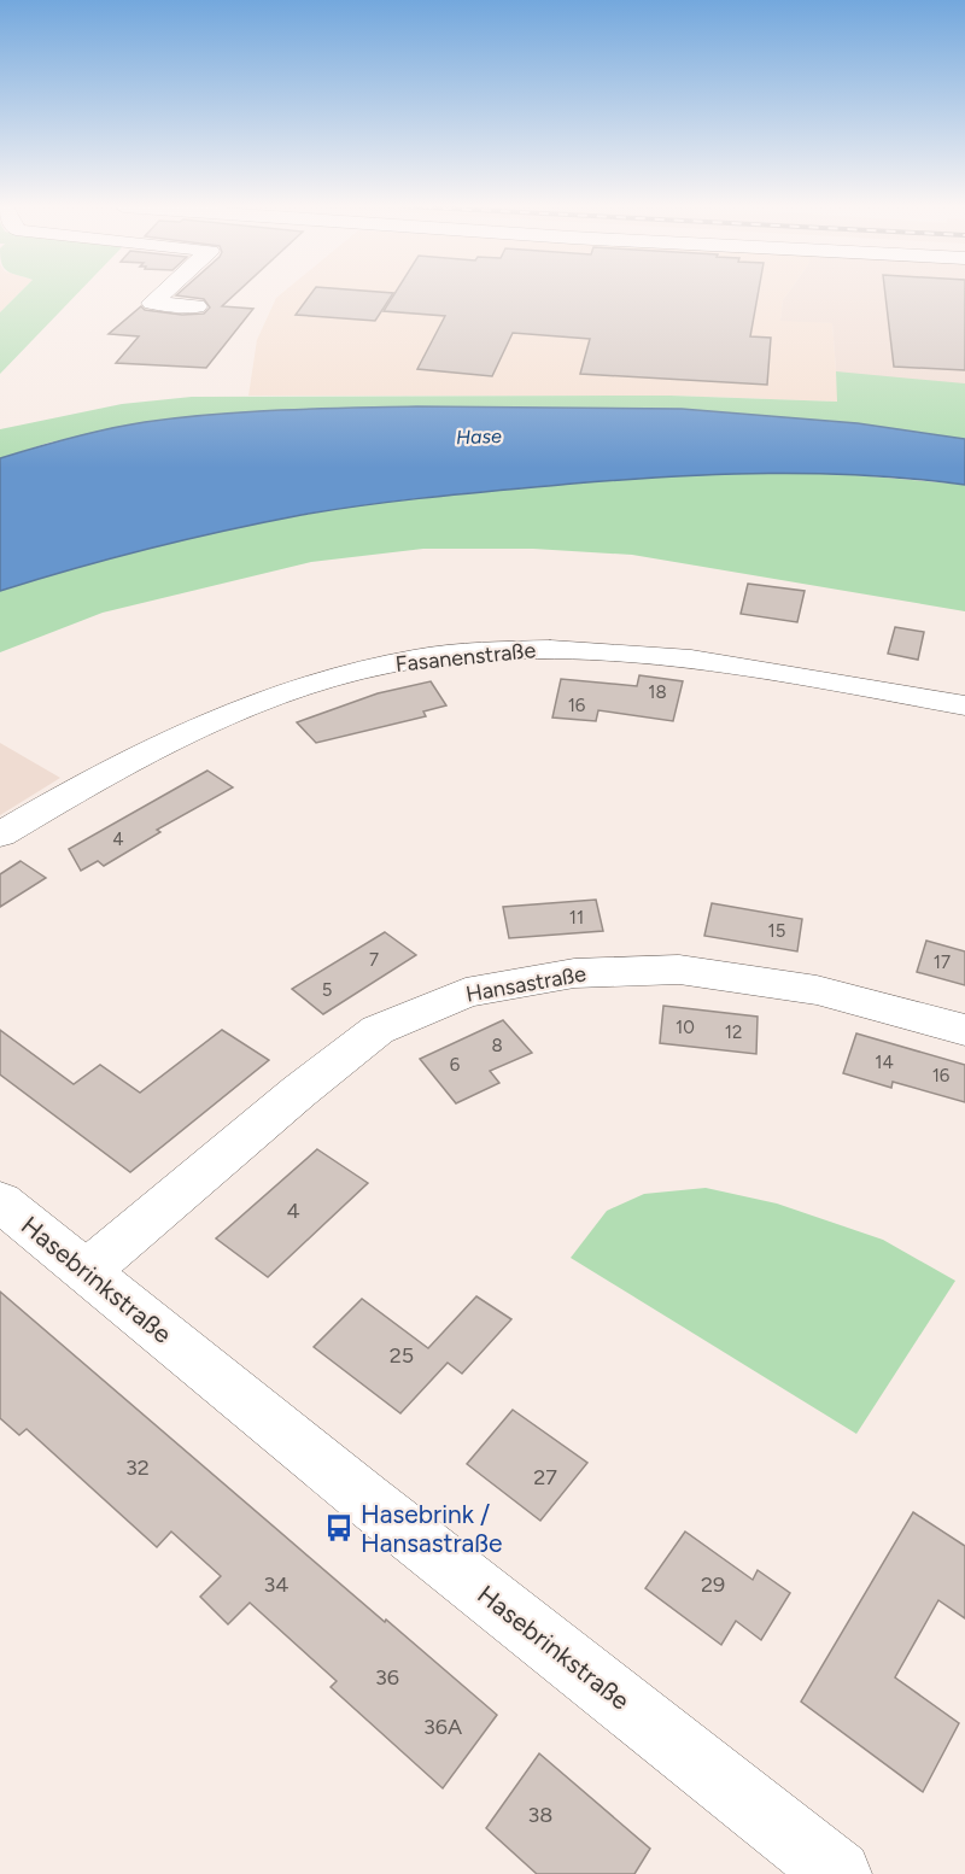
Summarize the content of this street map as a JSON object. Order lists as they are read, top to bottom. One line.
{"streets":{"street":["Fasanenstraße","Hansastraße","Hasebrinkstraße"]},"crossings":[["Hansastraße","Hasebrinkstraße"]],"water":["Hase"],"places":{"bus stop":["Hasebrink / Hansastraße"]},"house_numbers":["18","16","4","11","15","7","17","5","10","12","8","14","6","16","4","25","32","27","34","29","36","36A","38"]}
